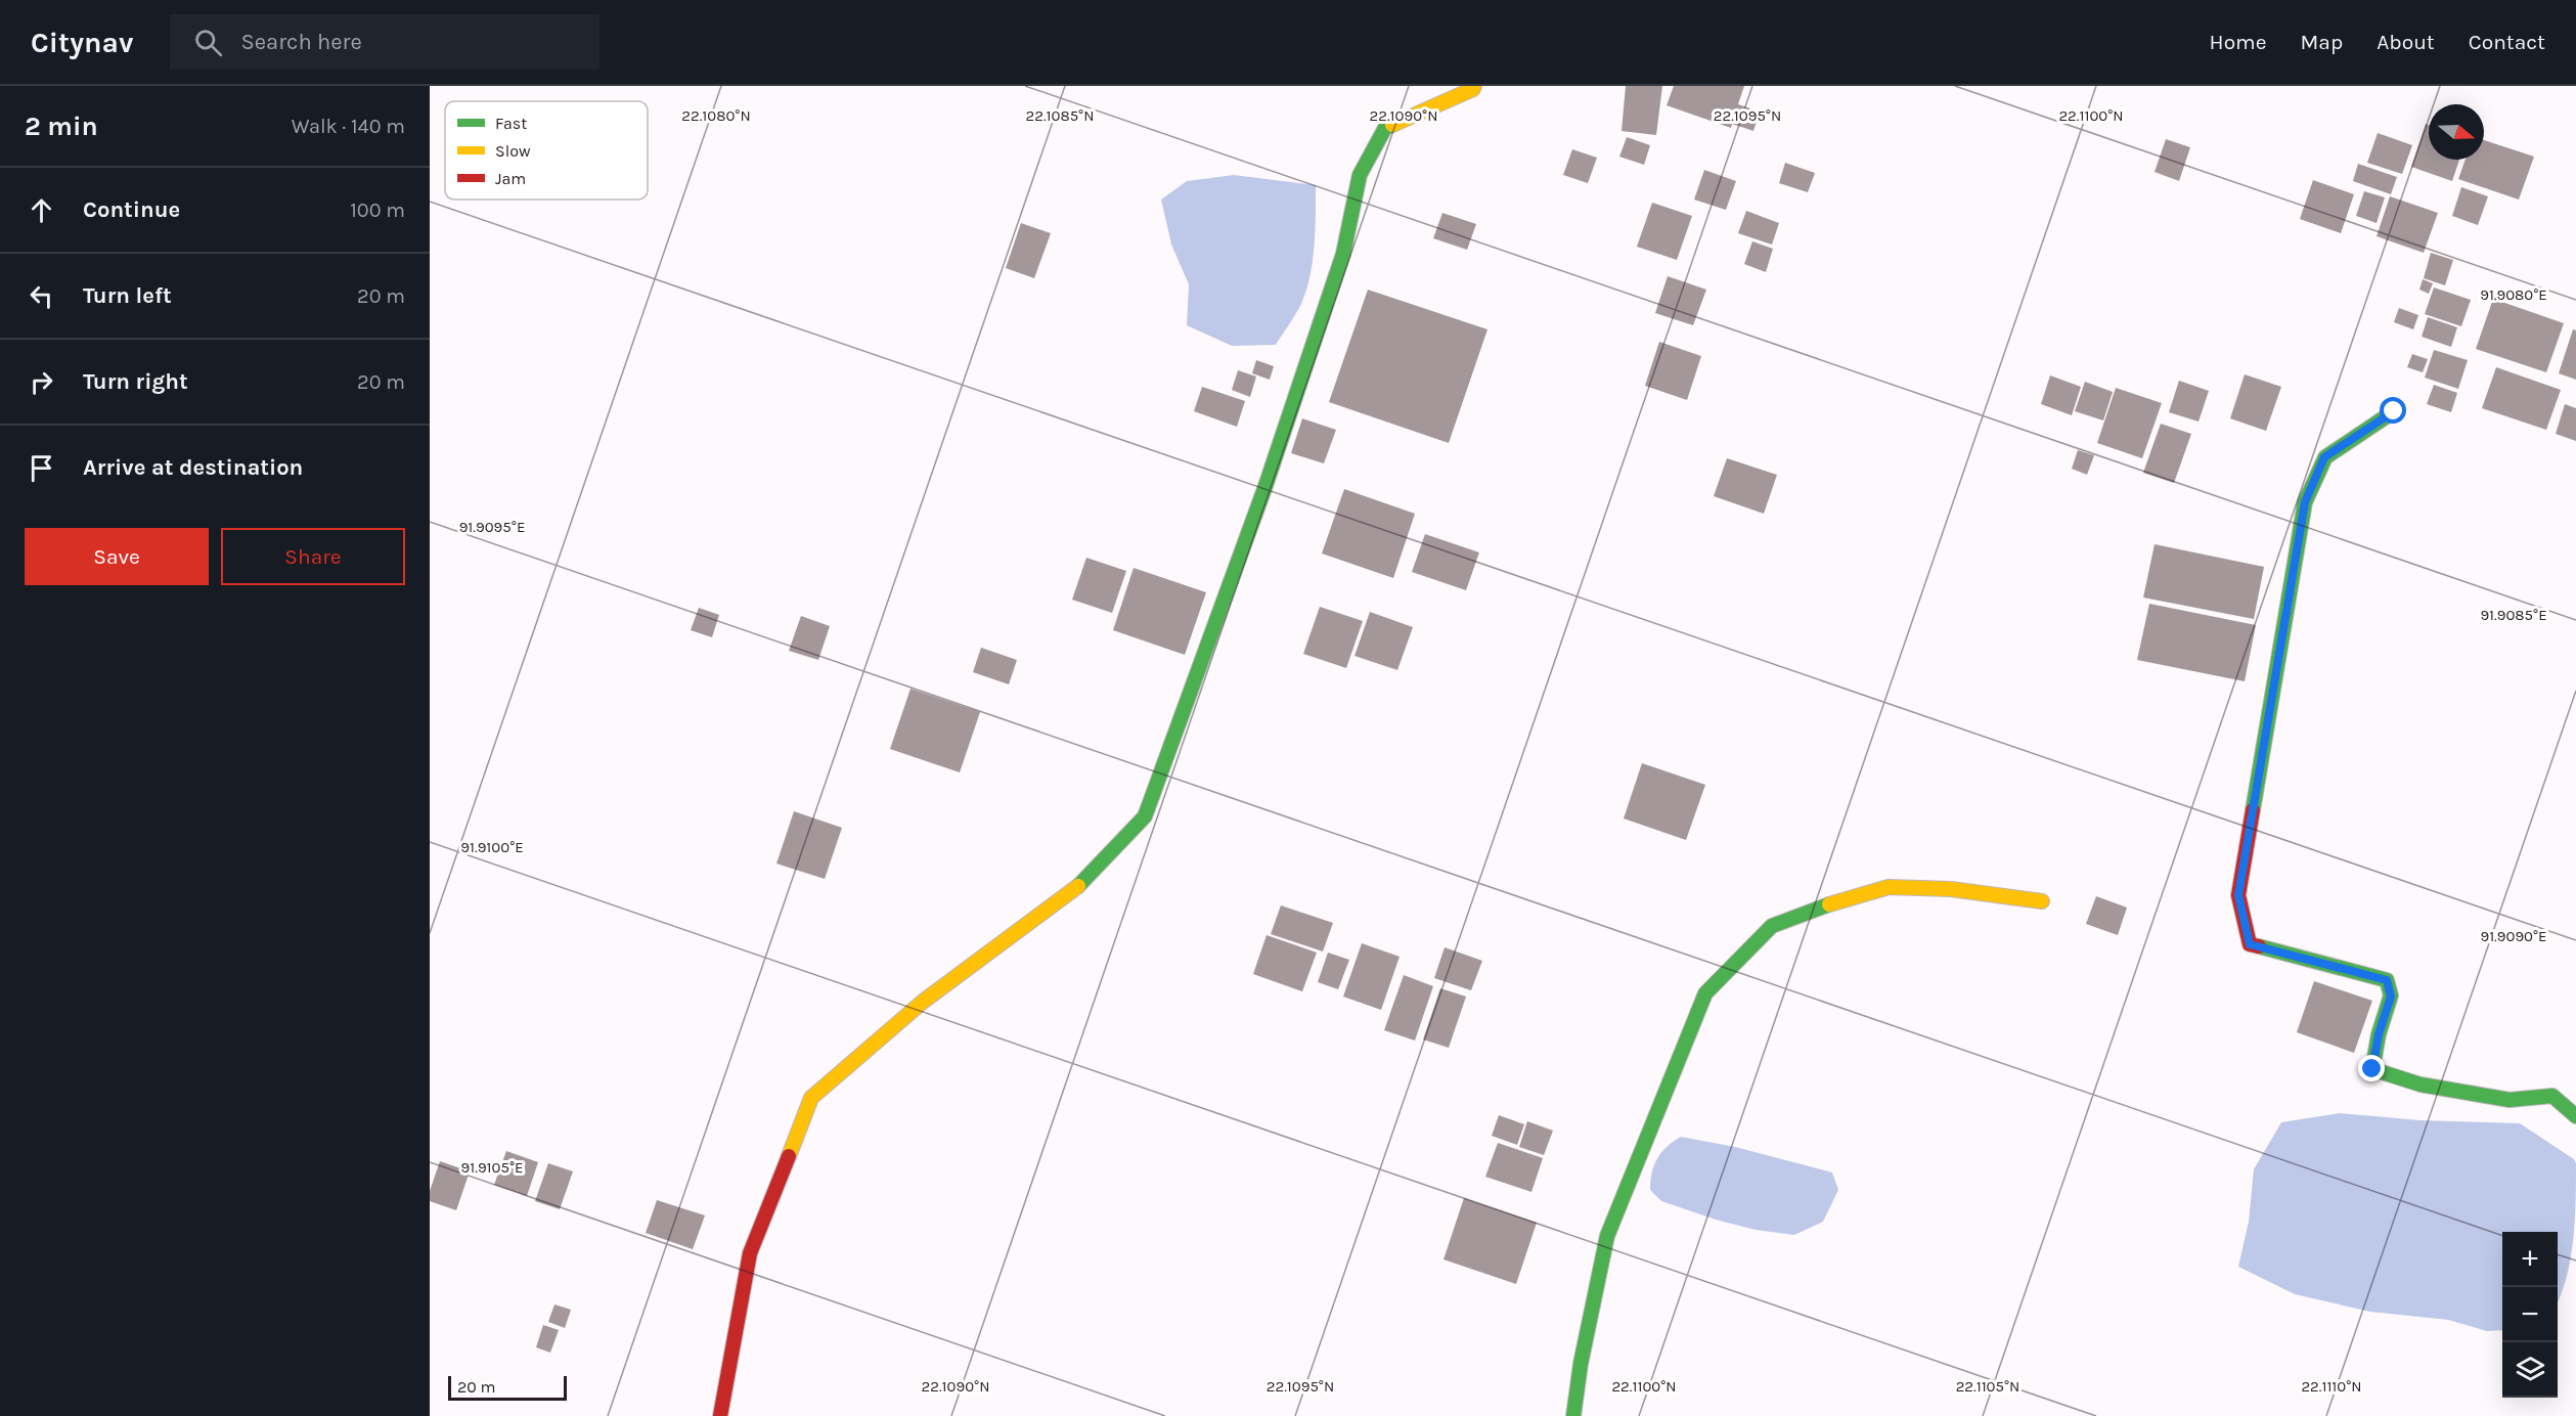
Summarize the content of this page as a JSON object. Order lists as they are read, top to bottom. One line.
{"legend":["Fast","Slow","Jam"],"scale_bar":"20 m","north":"right","page":{"header":"Citynav","search":"Search here","nav":["Home","Map","About","Contact"],"heading":["2 min","Walk · 140 m"],"list":[["Continue","100 m"],["Turn left","20 m"],["Turn right","20 m"],"Arrive at destination"],"buttons":["Save","Share"],"map_buttons":["+","−"],"scale":"20 m"},"coordinates":["22.1085°N","22.1095°N","22.1100°N","22.1080°N","22.1090°N","91.9080°E","91.9095°E","91.9085°E","91.9100°E","91.9090°E","91.9105°E","22.1105°N","22.1110°N"]}
